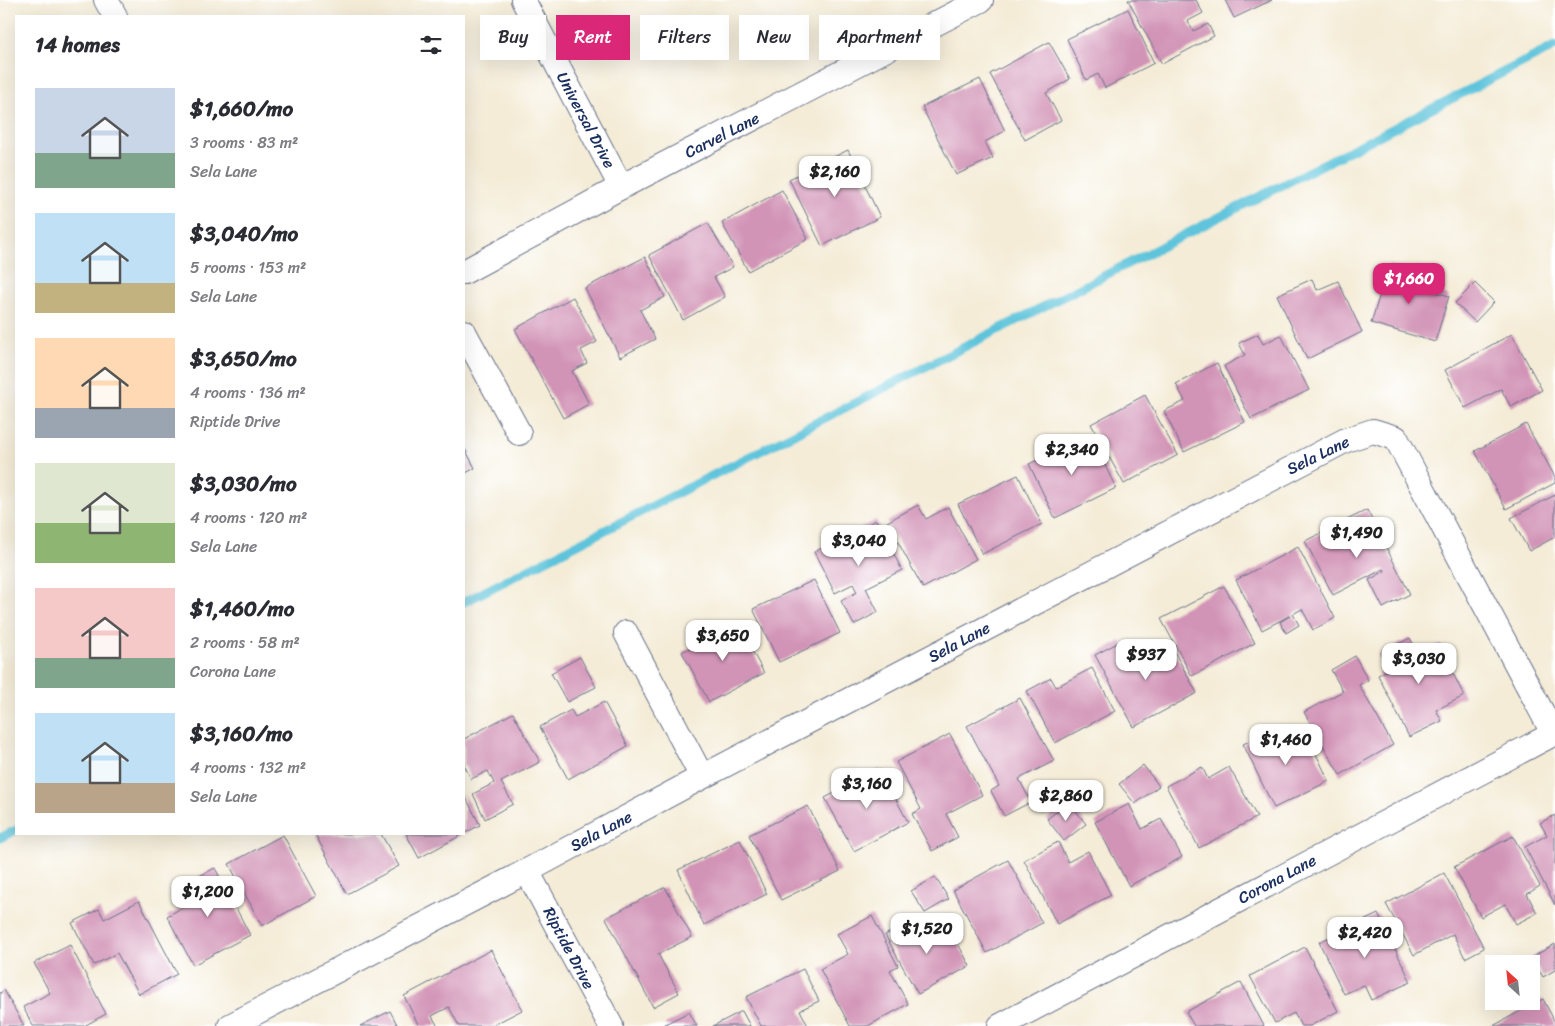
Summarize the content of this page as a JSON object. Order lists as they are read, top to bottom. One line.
{"streets":{"street":["Universal Drive","Carvel Lane","Sela Lane","Corona Lane","Riptide Drive"]},"crossings":[["Universal Drive","Carvel Lane"],["Sela Lane","Corona Lane"],["Sela Lane","Riptide Drive"]],"north":"top left","page":{"chip":["Buy","Rent","Filters","New","Apartment"],"heading":"14 homes","list":[{"name":"$1,660/mo","note":"3 rooms · 83 m² · Sela Lane"},{"name":"$3,040/mo","note":"5 rooms · 153 m² · Sela Lane"},{"name":"$3,650/mo","note":"4 rooms · 136 m² · Riptide Drive"},{"name":"$3,030/mo","note":"4 rooms · 120 m² · Sela Lane"},{"name":"$1,460/mo","note":"2 rooms · 58 m² · Corona Lane"},{"name":"$3,160/mo","note":"4 rooms · 132 m² · Sela Lane"}],"price":["$2,160","$1,660","$2,340","$1,490","$3,040","$3,650","$937","$3,030","$1,460","$3,160","$2,860","$1,200","$1,520","$2,420"]}}
